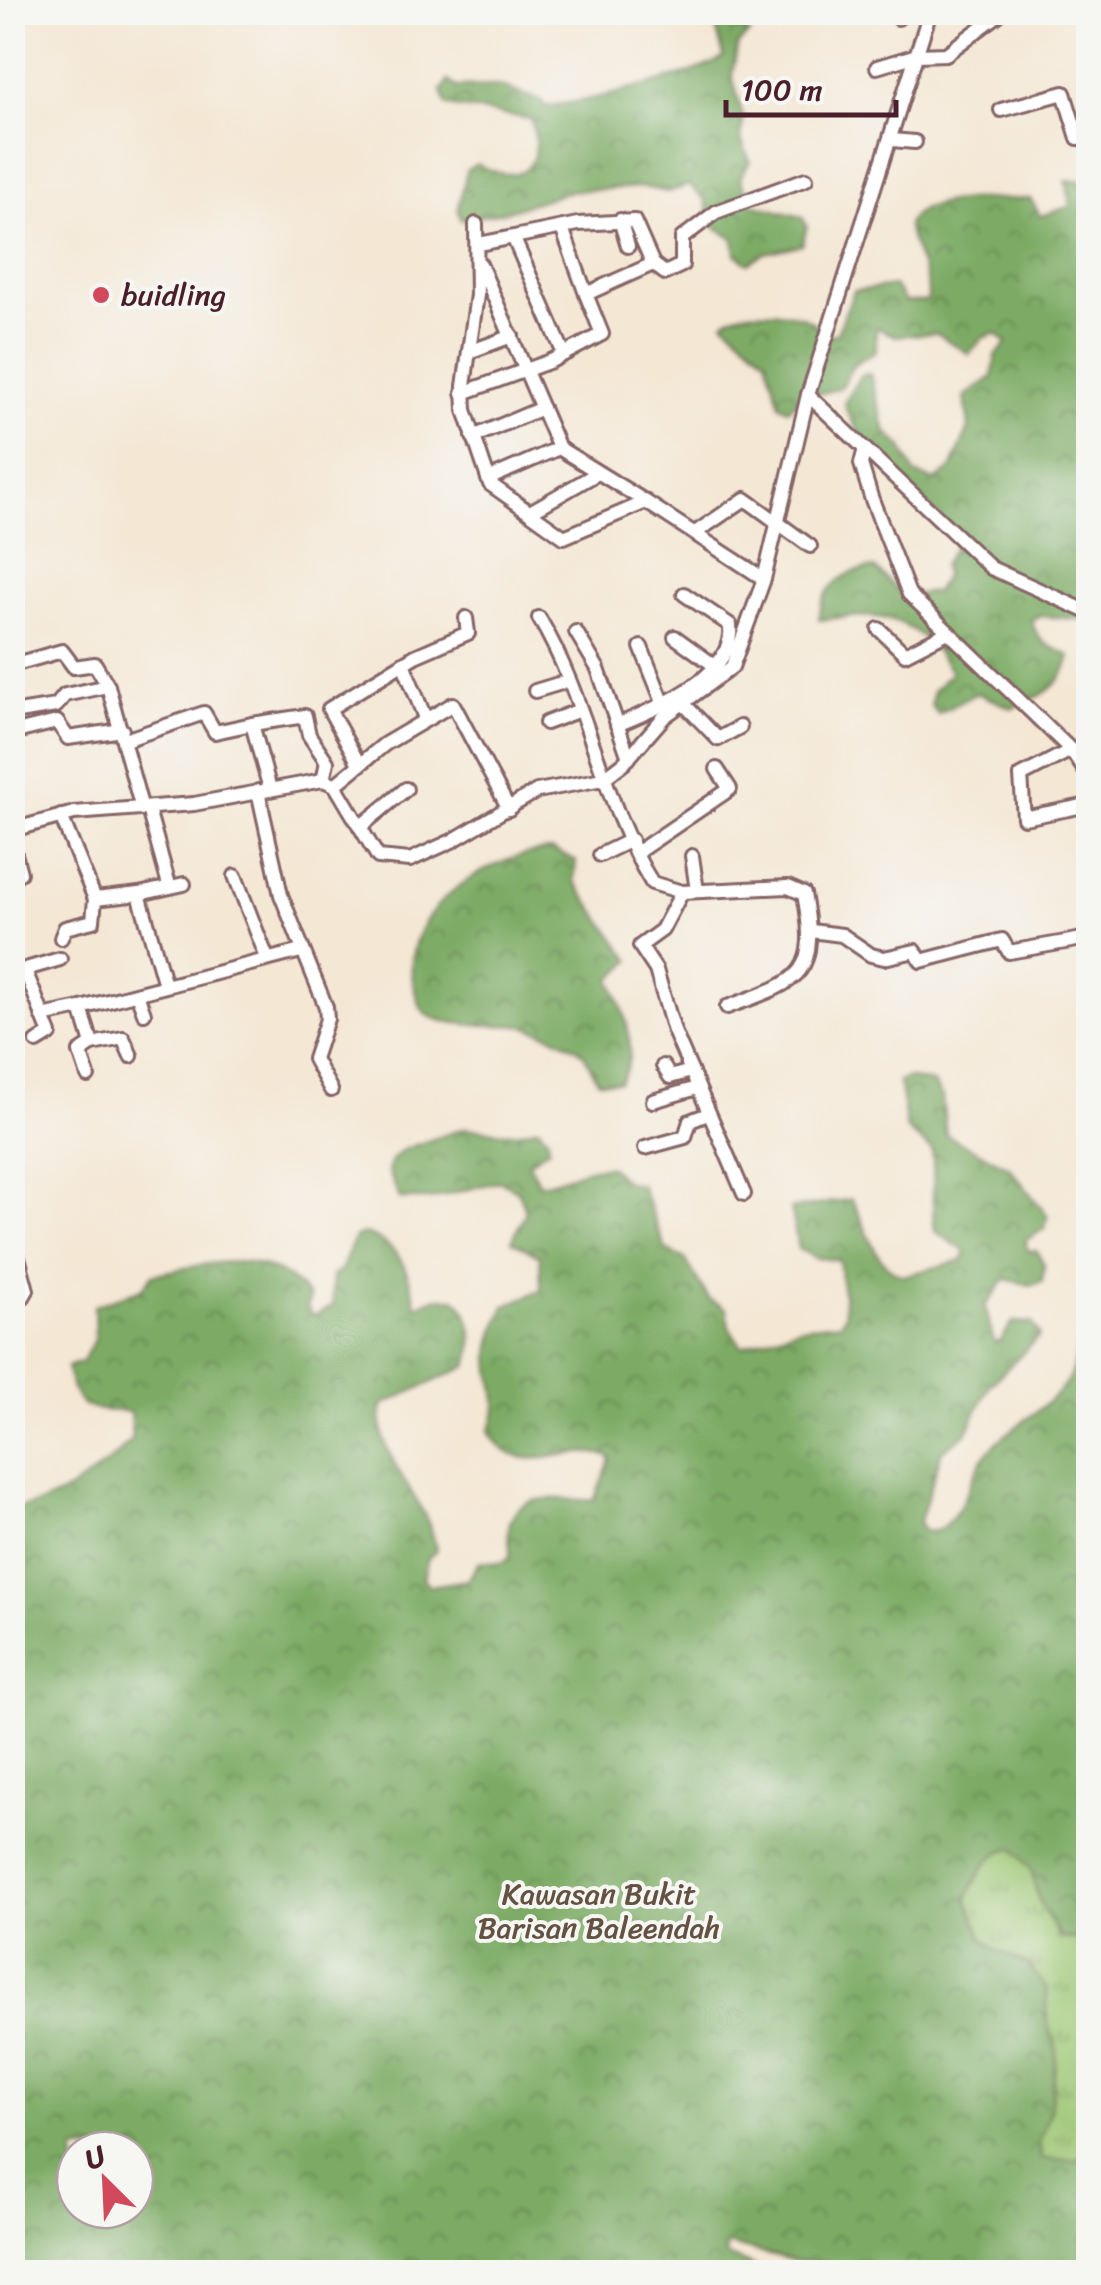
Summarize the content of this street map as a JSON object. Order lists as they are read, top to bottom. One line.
{"parks":["Kawasan Bukit Barisan Baleendah"],"places":["buidling"],"scale_bar":"100 m","north":"top left"}
